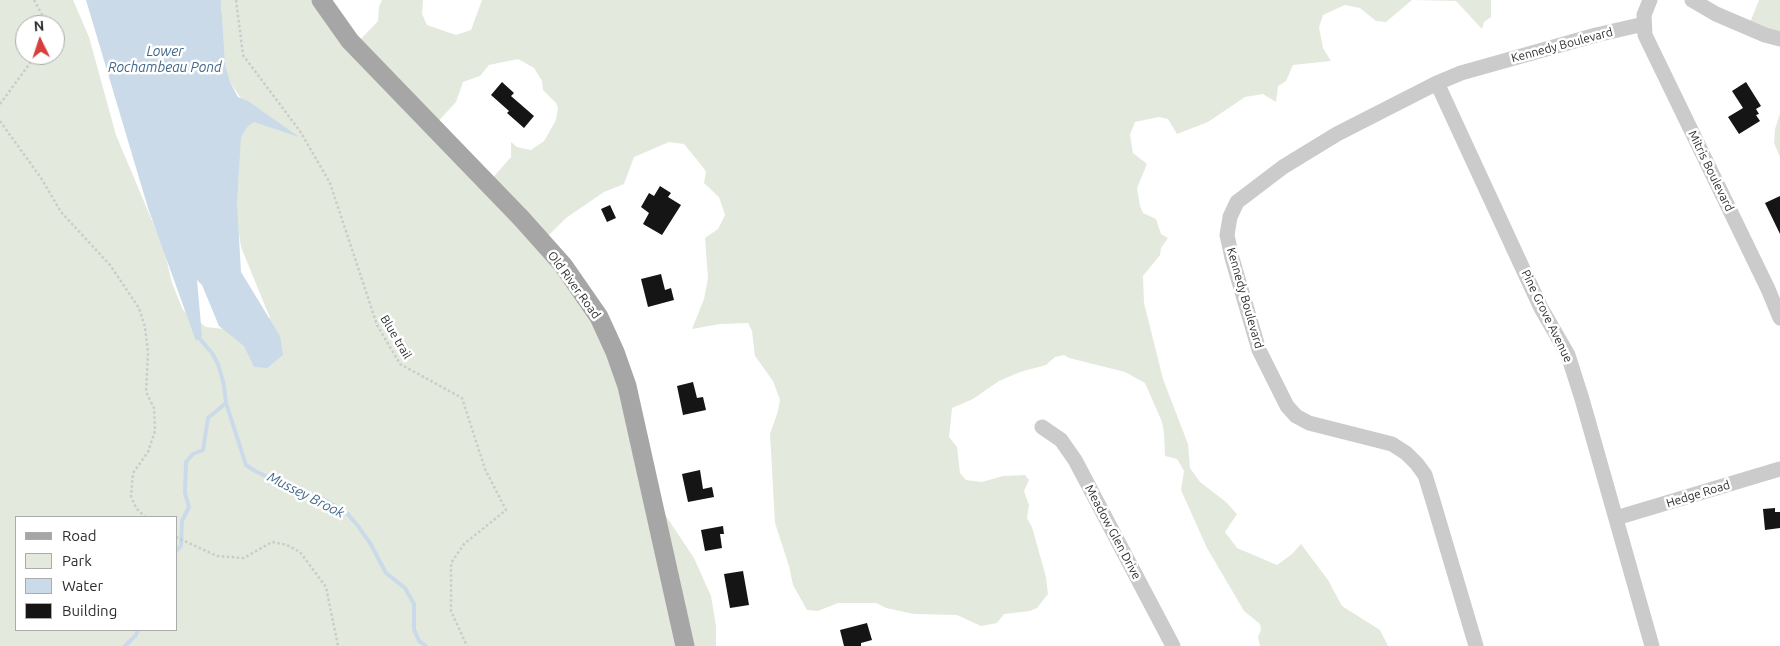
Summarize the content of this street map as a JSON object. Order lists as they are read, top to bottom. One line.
{"streets":{"main road":["Old River Road"],"street":["Kennedy Boulevard","Mitris Boulevard","Pine Grove Avenue","Hedge Road","Meadow Glen Drive"],"path":["Blue trail"]},"crossings":[["Kennedy Boulevard","Mitris Boulevard"],["Kennedy Boulevard","Pine Grove Avenue"],["Pine Grove Avenue","Hedge Road"]],"water":["Lower Rochambeau Pond","Mussey Brook"],"legend":["Road","Park","Water","Building"],"north":"top"}
